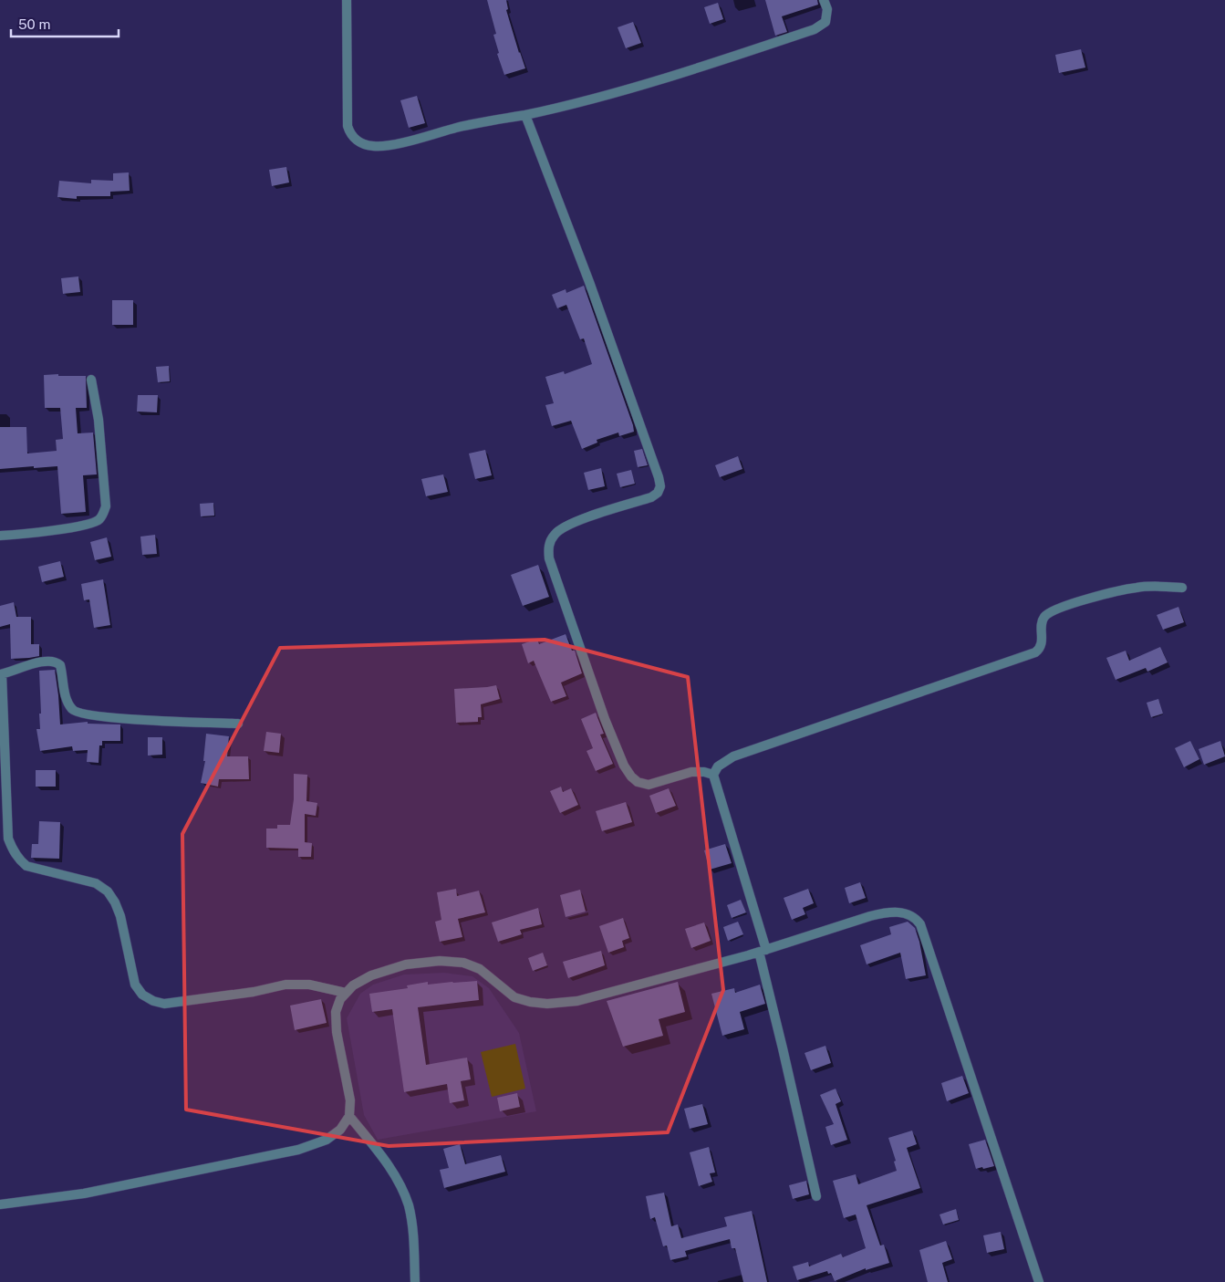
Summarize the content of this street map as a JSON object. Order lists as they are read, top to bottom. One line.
{"scale_bar":"50 m"}
